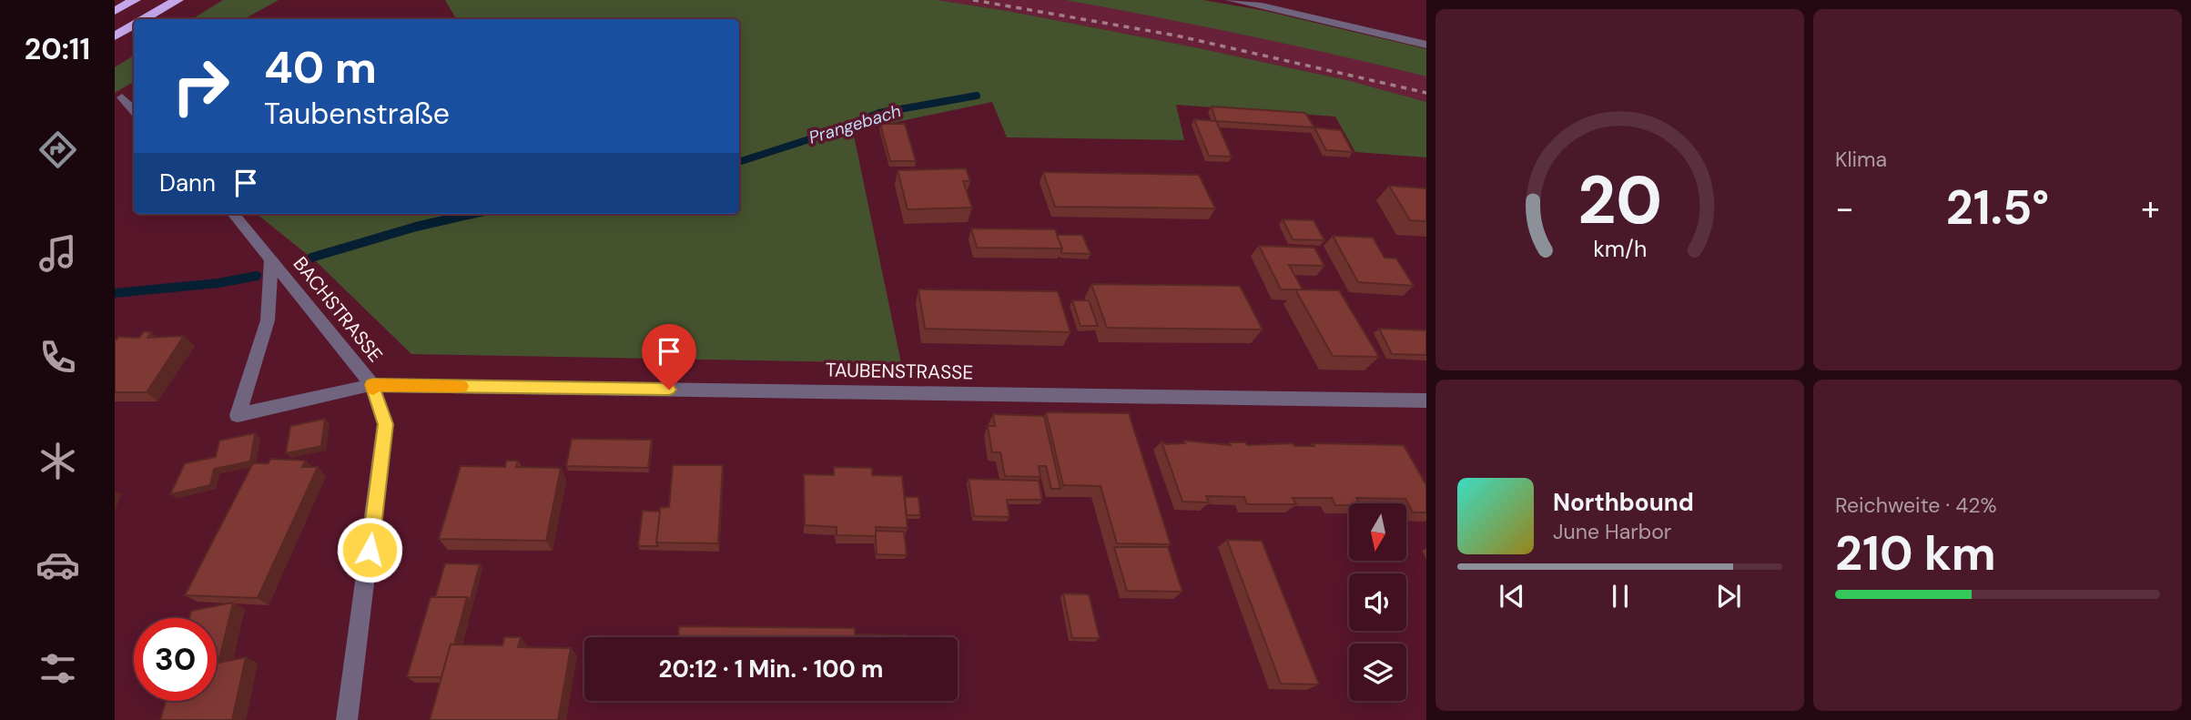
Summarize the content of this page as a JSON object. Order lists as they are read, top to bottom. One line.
{"streets":{"street":["BACHSTRASSE","TAUBENSTRASSE"]},"crossings":[["BACHSTRASSE","TAUBENSTRASSE"]],"water":["Prangebach"],"north":"bottom","page":{"tabs":"20:11","tile":["Klima",["Reichweite · 42%","210 km"]],"turn":["40 m","Taubenstraße"],"then":"Dann","heat":["−","21.5°","+"],"song":["Northbound","June Harbor"],"limit":"30","trip":"20:12 · 1 Min. · 100 m","gauge":["20","km/h"]}}
